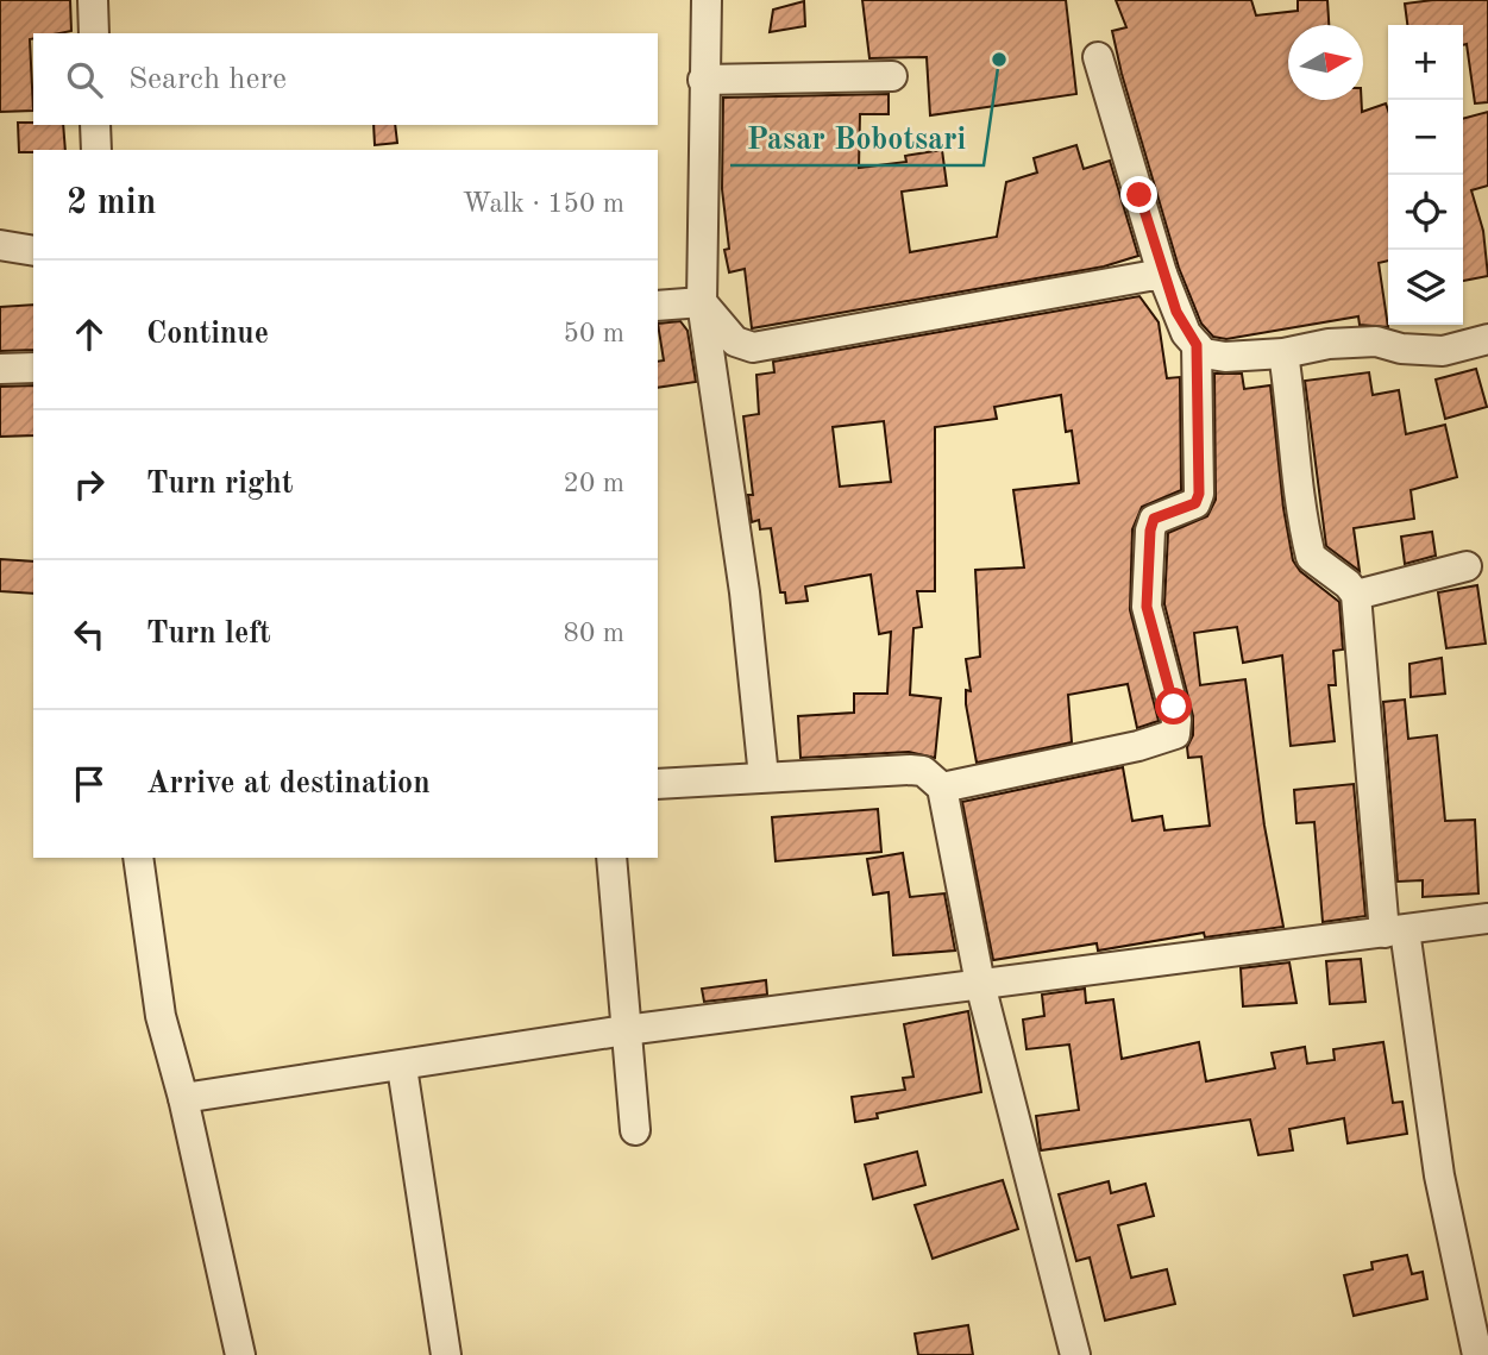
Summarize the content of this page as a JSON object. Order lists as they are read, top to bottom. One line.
{"places":["Pasar Bobotsari"],"north":"right","page":{"map_buttons":["+","−"],"search":"Search here","heading":["2 min","Walk · 150 m"],"list":[["Continue","50 m"],["Turn right","20 m"],["Turn left","80 m"],"Arrive at destination"]}}
